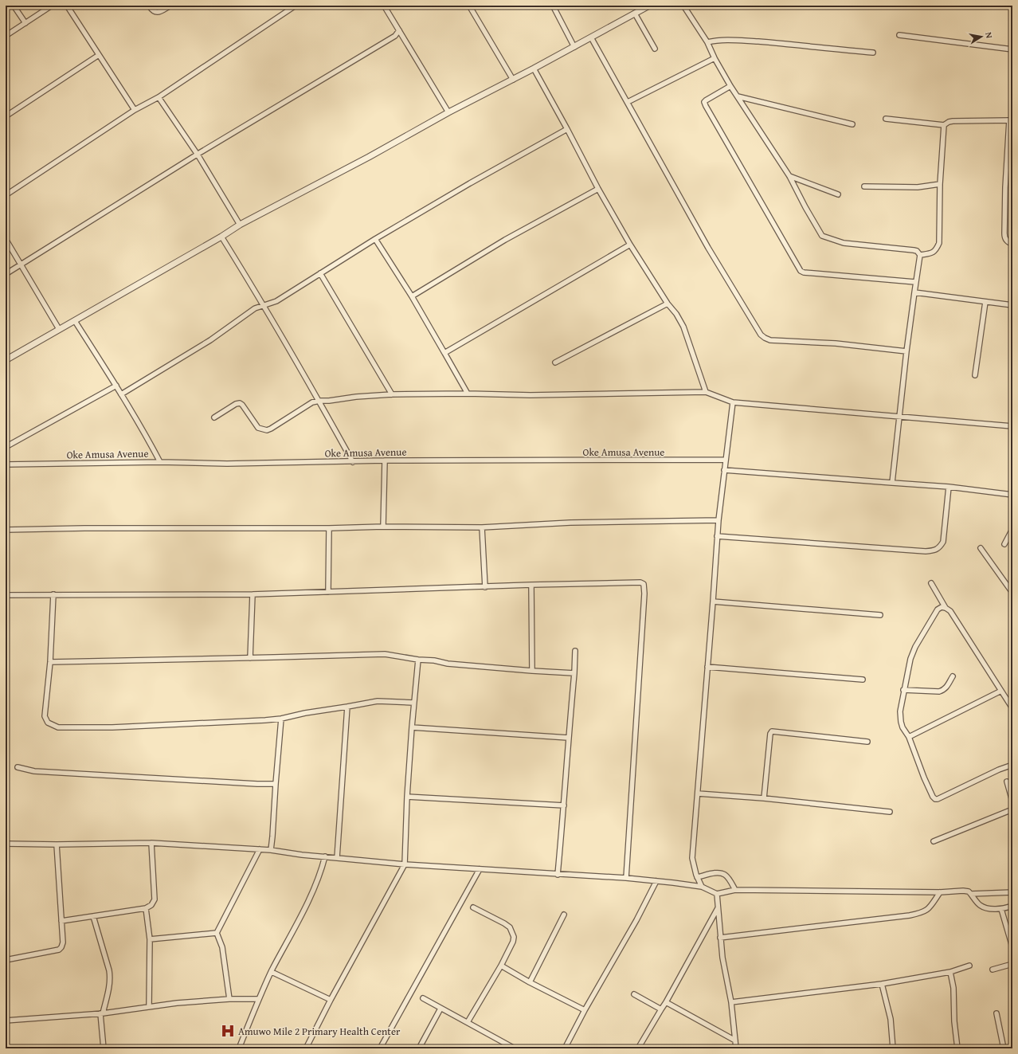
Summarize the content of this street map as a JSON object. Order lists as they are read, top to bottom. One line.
{"streets":{"street":["Oke Amusa Avenue"]},"places":{"hospital":["Amuwo Mile 2 Primary Health Center"]},"north":"right"}
